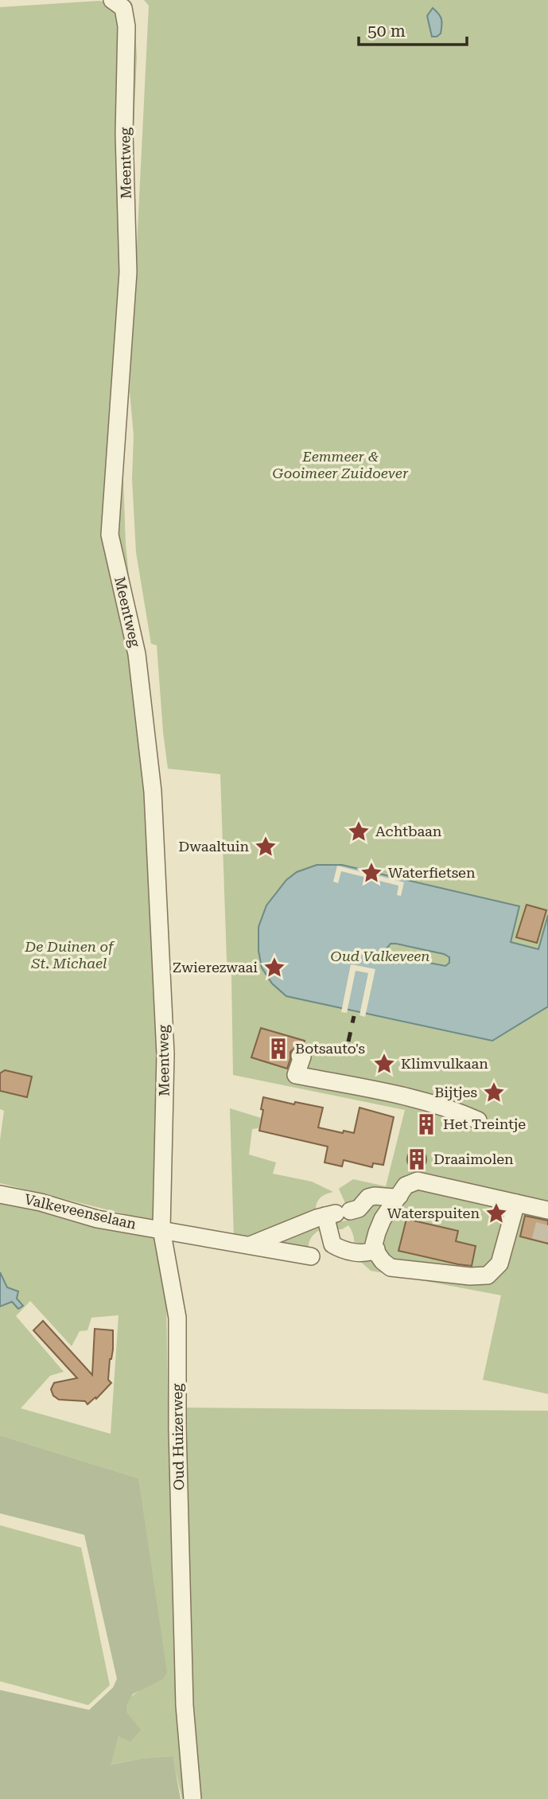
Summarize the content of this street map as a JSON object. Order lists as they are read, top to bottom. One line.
{"streets":{"street":["Meentweg","Valkeveenselaan","Oud Huizerweg"]},"crossings":[["Meentweg","Valkeveenselaan"],["Meentweg","Oud Huizerweg"],["Valkeveenselaan","Oud Huizerweg"]],"parks":["Eemmeer & Gooimeer Zuidoever","De Duinen of St. Michael","Oud Valkeveen"],"places":{"place":["Achtbaan","Dwaaltuin","Waterfietsen","Zwierezwaai","Klimvulkaan","Bijtjes","Waterspuiten"],"building":["Botsauto's","Het Treintje","Draaimolen"]},"scale_bar":"50 m"}
